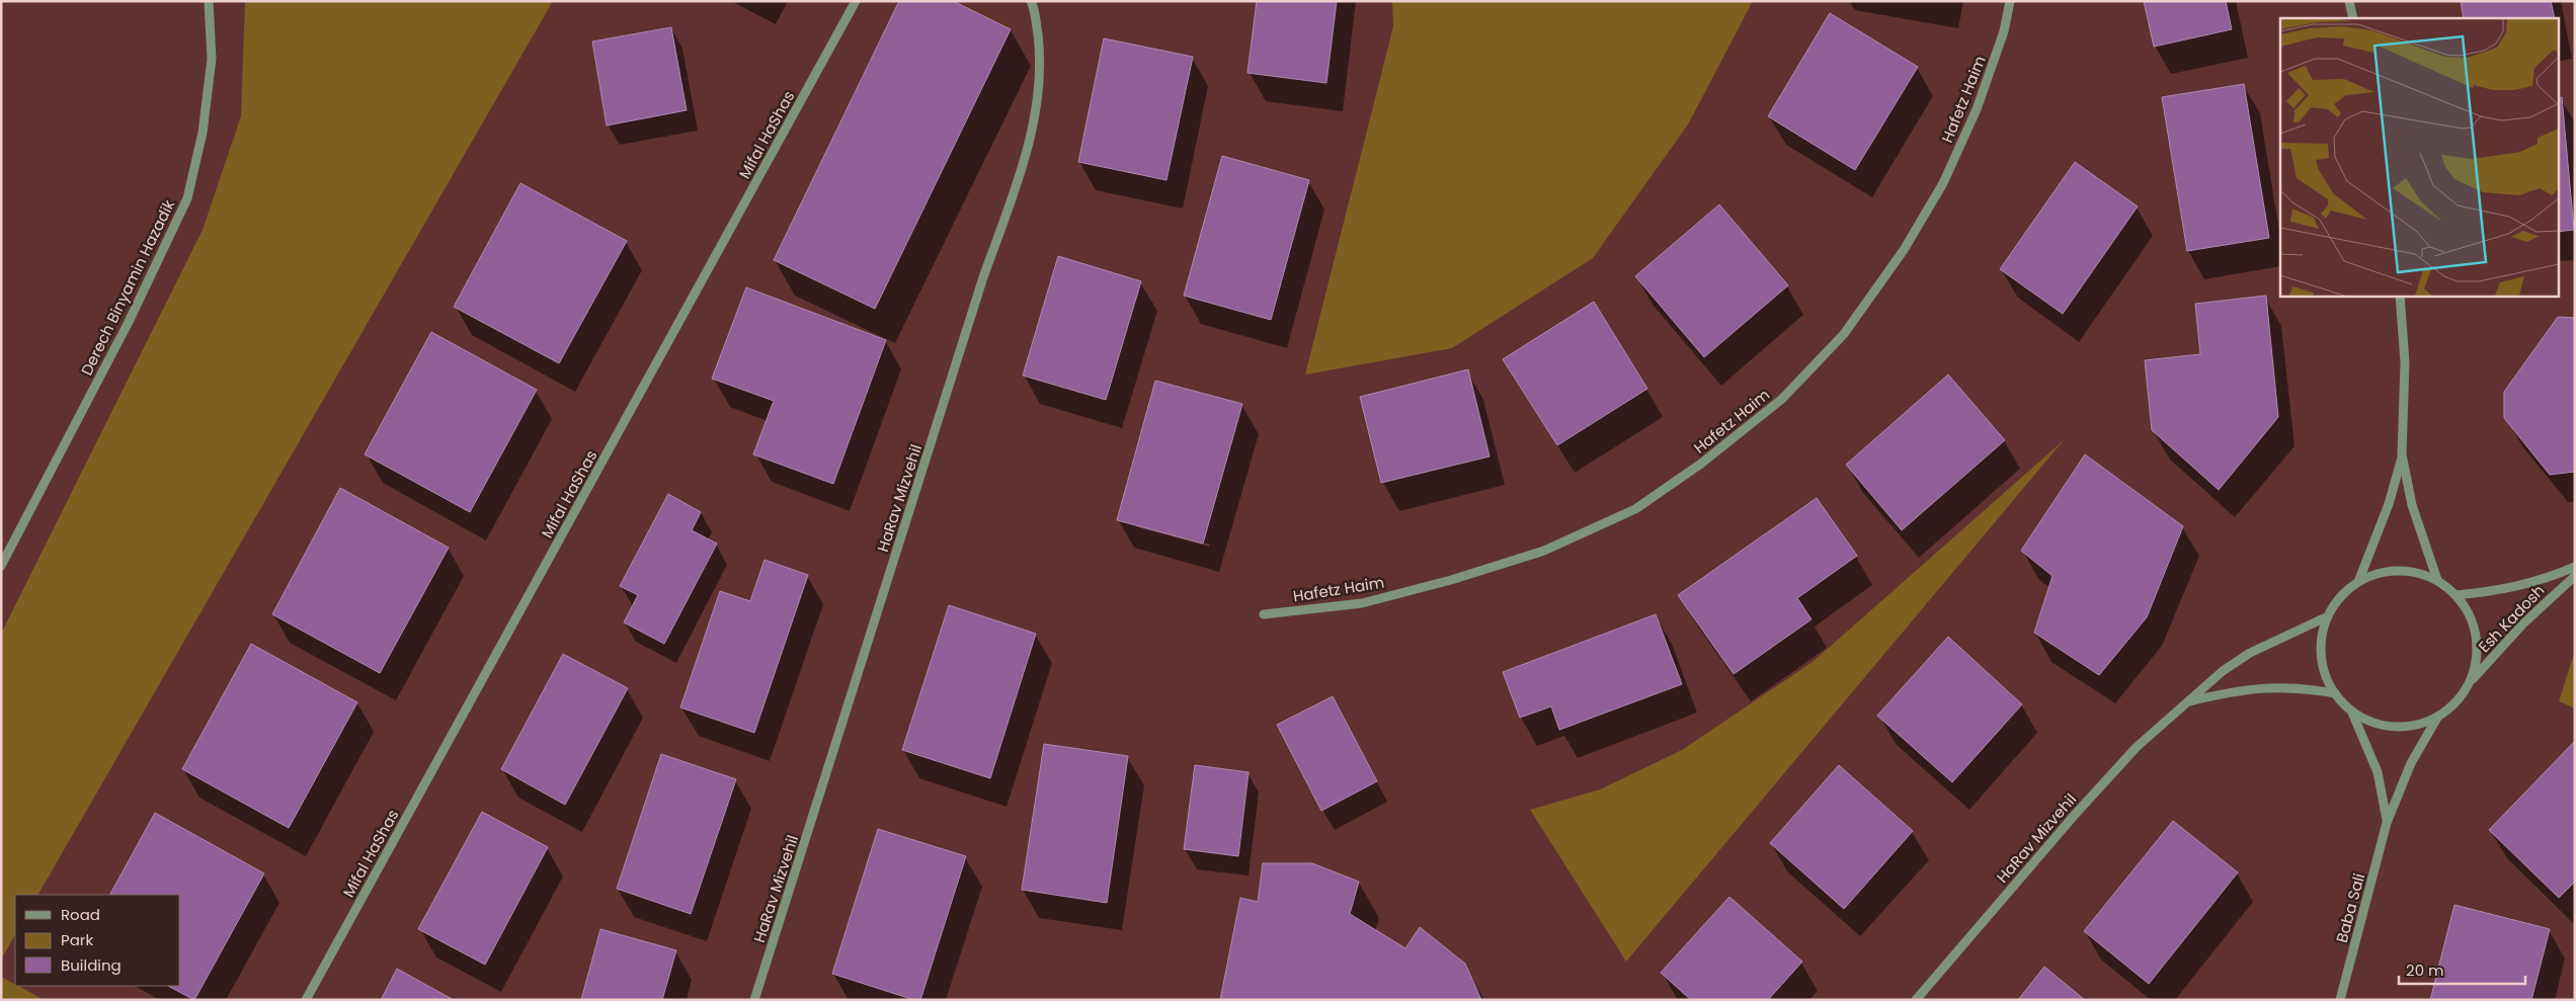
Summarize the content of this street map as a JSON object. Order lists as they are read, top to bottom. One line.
{"streets":{"street":["Hafetz Haim","Mifal HaShas","Derech Binyamin Hazadik","HaRav Mizvehil","Esh Kadosh","Baba Sali"]},"crossings":[["HaRav Mizvehil","Esh Kadosh"],["HaRav Mizvehil","Baba Sali"],["Esh Kadosh","Baba Sali"]],"legend":["Road","Park","Building"],"scale_bar":"20 m"}
